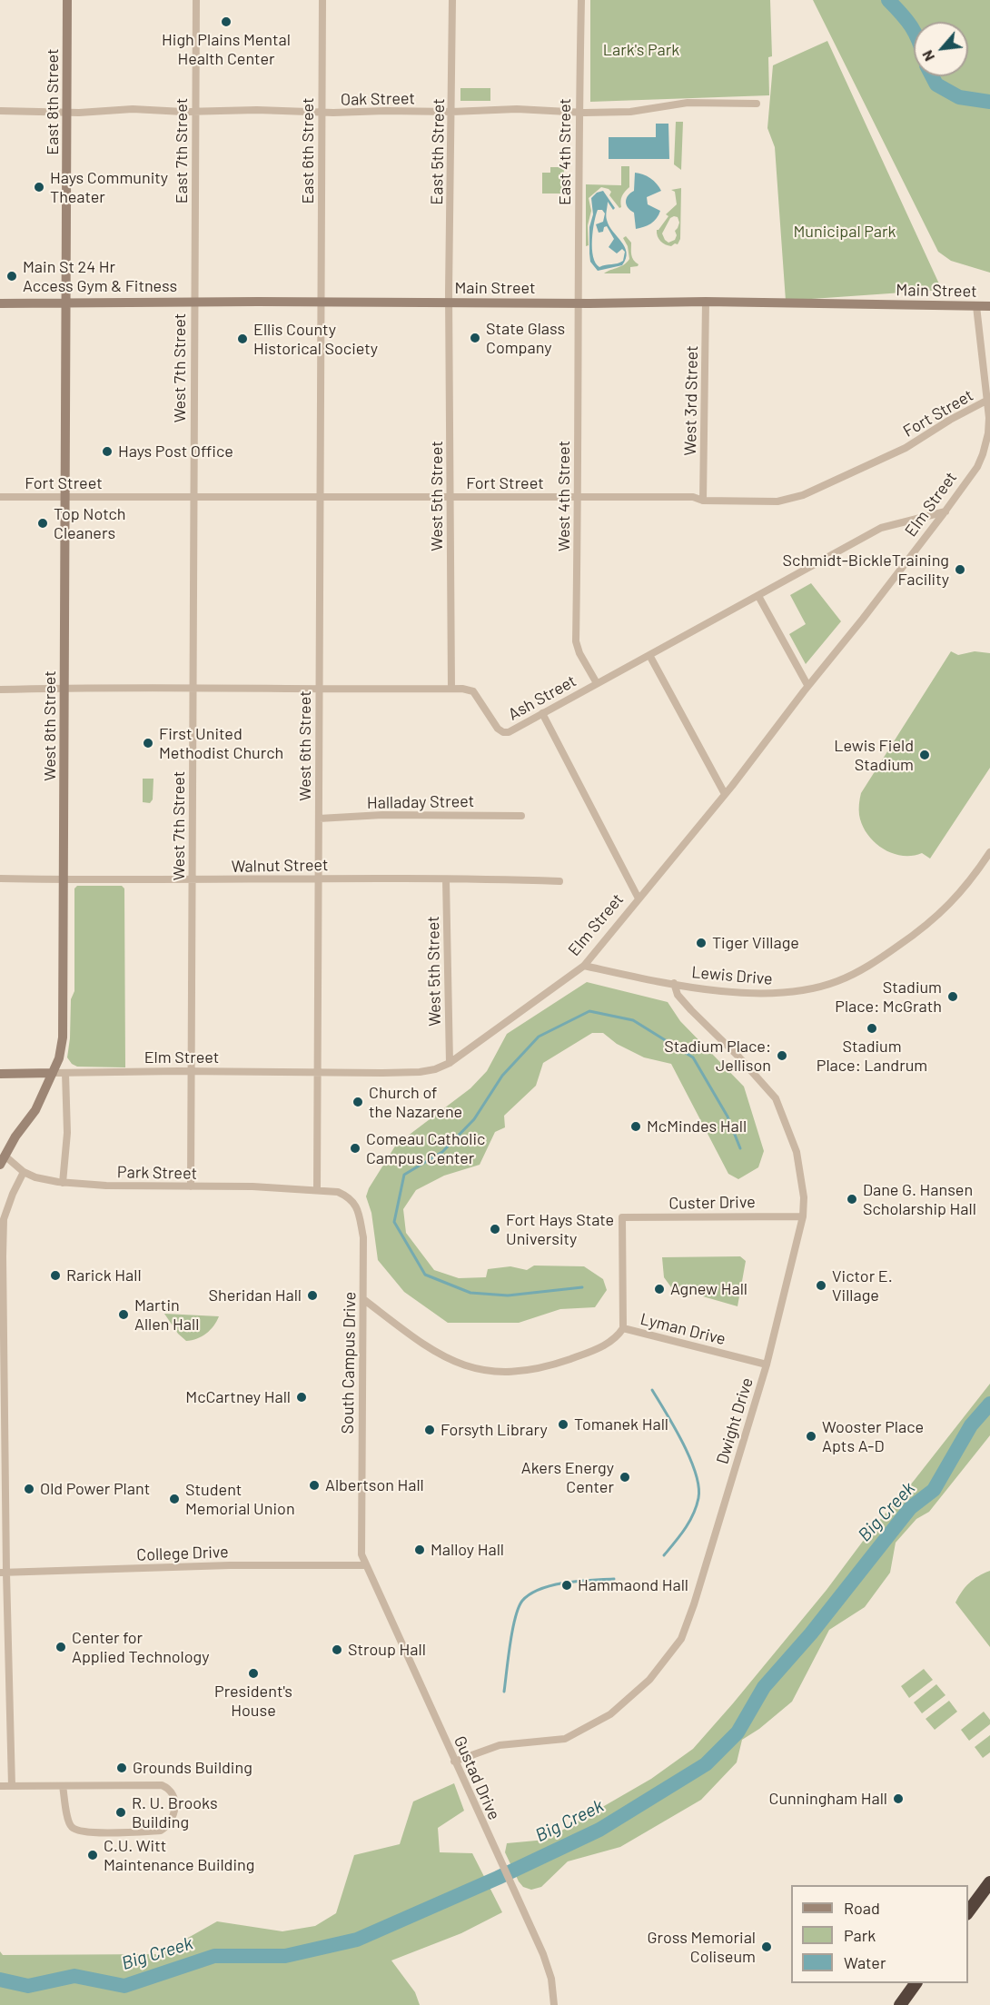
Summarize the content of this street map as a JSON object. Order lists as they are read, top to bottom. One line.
{"streets":{"main road":["East 8th Street","Main Street","Elm Street","West 8th Street"],"street":["Oak Street","East 7th Street","East 6th Street","East 5th Street","East 4th Street","West 7th Street","West 3rd Street","Fort Street","West 5th Street","West 4th Street","Ash Street","West 6th Street","Halladay Street","Walnut Street","Lewis Drive","Park Street","Custer Drive","Lyman Drive","South Campus Drive","Dwight Drive","College Drive","Gustad Drive"]},"crossings":[["Oak Street","East 8th Street"],["Oak Street","East 7th Street"],["Oak Street","East 6th Street"],["Oak Street","East 5th Street"],["Oak Street","East 4th Street"],["East 8th Street","Main Street"],["East 8th Street","West 8th Street"],["East 7th Street","Main Street"],["East 7th Street","West 7th Street"],["East 6th Street","Main Street"],["East 6th Street","West 6th Street"],["East 5th Street","Main Street"],["East 5th Street","West 5th Street"],["East 4th Street","Main Street"],["East 4th Street","West 4th Street"],["Main Street","West 7th Street"],["Main Street","West 3rd Street"],["Main Street","West 5th Street"],["Main Street","West 4th Street"],["Main Street","Elm Street"],["Main Street","West 8th Street"],["Main Street","West 6th Street"],["West 7th Street","Fort Street"],["West 7th Street","Elm Street"],["West 7th Street","Ash Street"],["West 7th Street","Walnut Street"],["West 7th Street","Park Street"],["West 3rd Street","Fort Street"],["Fort Street","West 5th Street"],["Fort Street","West 4th Street"],["Fort Street","Elm Street"],["Fort Street","West 8th Street"],["Fort Street","West 6th Street"],["West 5th Street","Elm Street"],["West 5th Street","Ash Street"],["West 5th Street","Walnut Street"],["West 4th Street","Ash Street"],["Elm Street","Ash Street"],["Elm Street","West 8th Street"],["Elm Street","West 6th Street"],["Elm Street","Lewis Drive"],["Ash Street","West 8th Street"],["Ash Street","West 6th Street"],["West 8th Street","Walnut Street"],["West 8th Street","Park Street"],["West 6th Street","Halladay Street"],["West 6th Street","Walnut Street"],["West 6th Street","Park Street"],["West 6th Street","South Campus Drive"],["Lewis Drive","Dwight Drive"],["Park Street","South Campus Drive"],["Custer Drive","Lyman Drive"],["Custer Drive","Dwight Drive"],["Lyman Drive","South Campus Drive"],["Lyman Drive","Dwight Drive"],["South Campus Drive","College Drive"],["South Campus Drive","Gustad Drive"],["Dwight Drive","Gustad Drive"],["College Drive","Gustad Drive"]],"water":["Big Creek"],"parks":["Lark's Park","Municipal Park"],"places":["High Plains Mental Health Center","Hays Community Theater","Main St 24 Hr Access Gym & Fitness","State Glass Company","Ellis County Historical Society","Hays Post Office","Top Notch Cleaners","Schmidt-BickleTraining Facility","First United Methodist Church","Lewis Field Stadium","Tiger Village","Stadium Place: McGrath","Stadium Place: Landrum","Stadium Place: Jellison","Church of the Nazarene","McMindes Hall","Comeau Catholic Campus Center","Dane G. Hansen Scholarship Hall","Fort Hays State University","Rarick Hall","Victor E. Village","Agnew Hall","Sheridan Hall","Martin Allen Hall","McCartney Hall","Tomanek Hall","Forsyth Library","Wooster Place Apts A-D","Akers Energy Center","Albertson Hall","Old Power Plant","Student Memorial Union","Malloy Hall","Hammaond Hall","Center for Applied Technology","Stroup Hall","President's House","Grounds Building","Cunningham Hall","R. U. Brooks Building","C.U. Witt Maintenance Building","Gross Memorial Coliseum"],"legend":["Road","Park","Water"],"north":"bottom left"}
